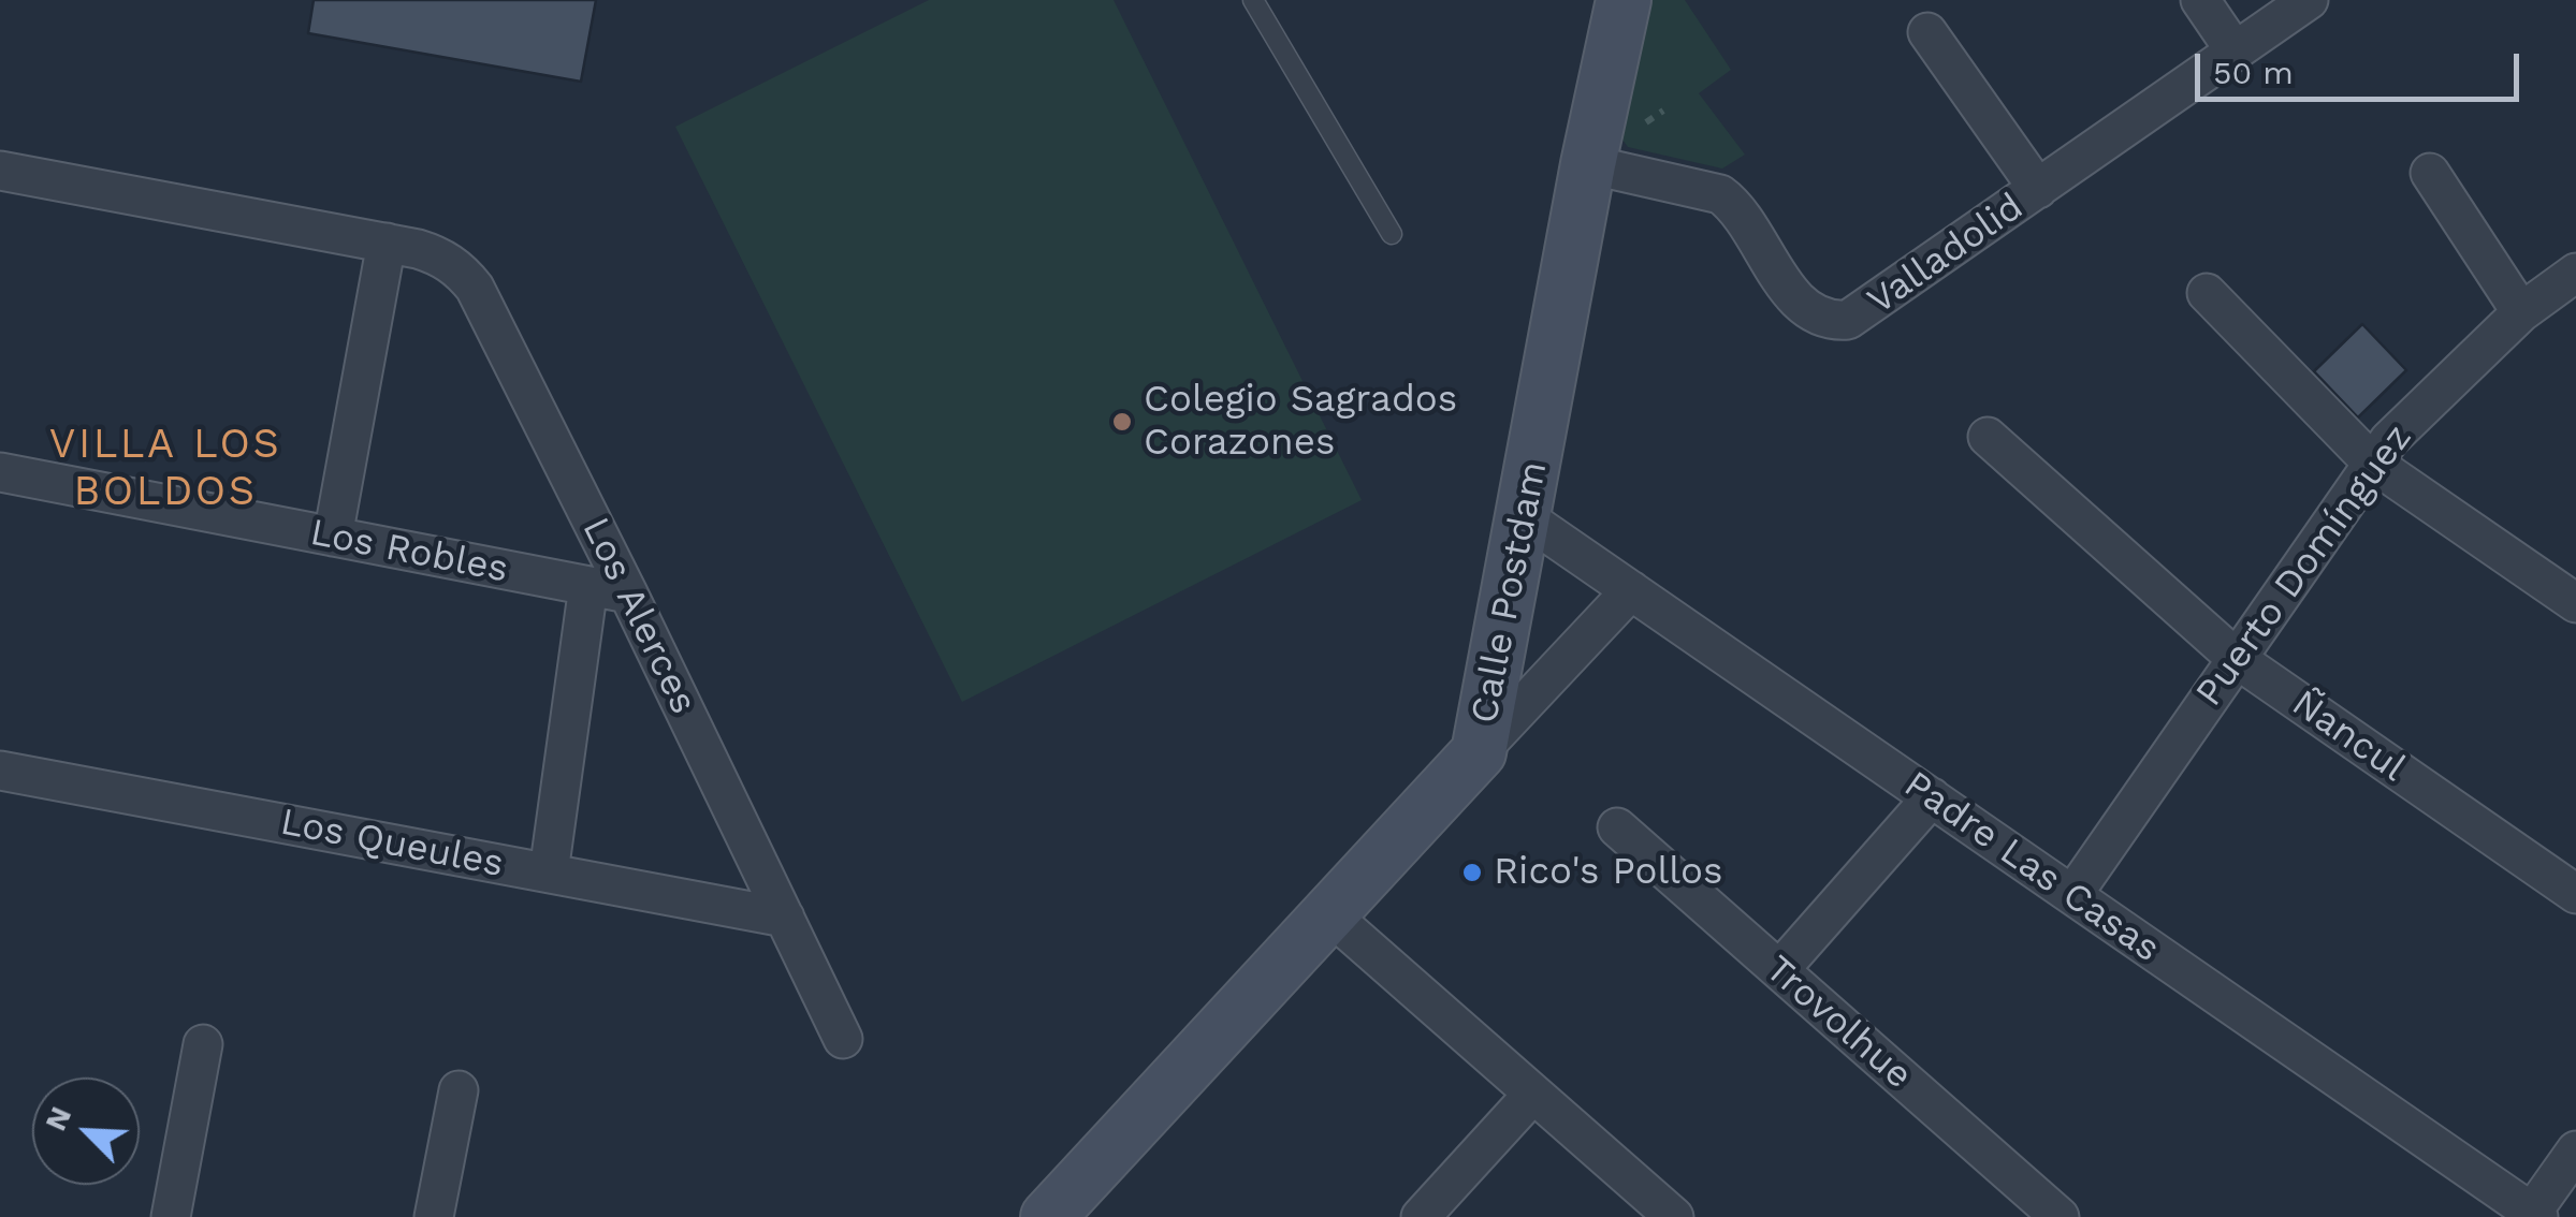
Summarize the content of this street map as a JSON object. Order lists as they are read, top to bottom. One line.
{"streets":{"street":["Valladolid","Los Robles","Puerto Domínguez","Calle Postdam","Los Alerces","Ñancul","Los Queules","Padre Las Casas","Trovolhue"]},"crossings":[["Valladolid","Calle Postdam"],["Los Robles","Los Alerces"],["Puerto Domínguez","Ñancul"],["Puerto Domínguez","Padre Las Casas"],["Calle Postdam","Padre Las Casas"],["Los Alerces","Los Queules"]],"districts":["VILLA LOS BOLDOS"],"places":["Colegio Sagrados Corazones","Rico's Pollos"],"scale_bar":"50 m","north":"top left"}
